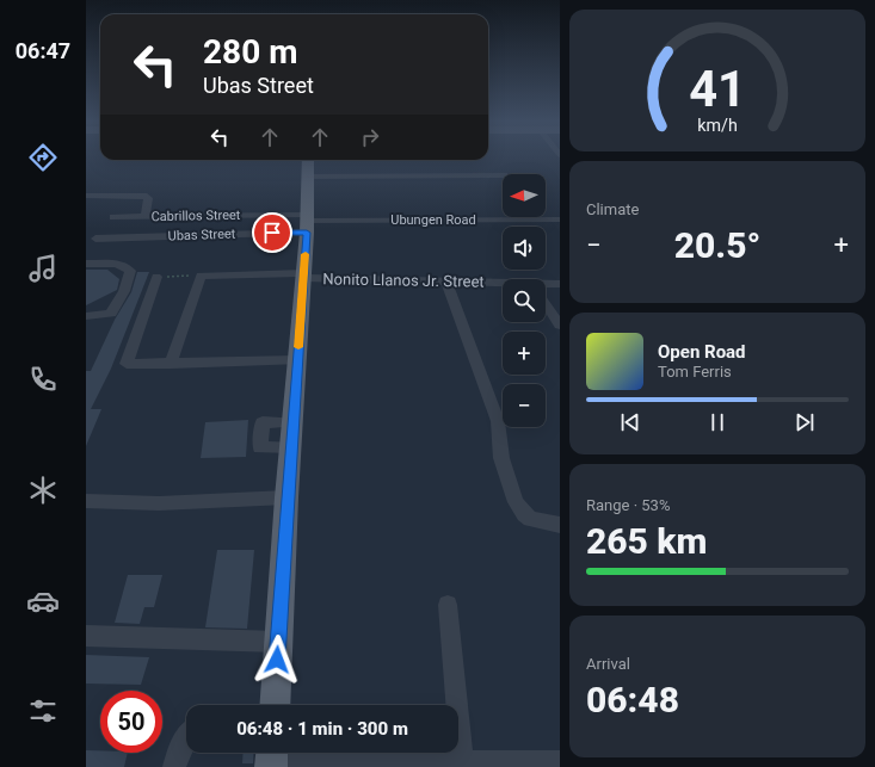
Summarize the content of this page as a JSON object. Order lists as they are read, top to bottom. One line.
{"streets":{"street":["Cabrillos Street","Ubungen Road","Ubas Street","Nonito Llanos Jr. Street"]},"crossings":[["Cabrillos Street","Ubungen Road"],["Cabrillos Street","Ubas Street"],["Ubungen Road","Ubas Street"]],"north":"left","page":{"tabs":"06:47","turn":["280 m","Ubas Street"],"tile":["Climate",["Range · 53%","265 km"],["Arrival","06:48"]],"map_buttons":["+","−"],"heat":["−","20.5°","+"],"song":["Open Road","Tom Ferris"],"limit":"50","trip":"06:48 · 1 min · 300 m","gauge":["41","km/h"]}}
